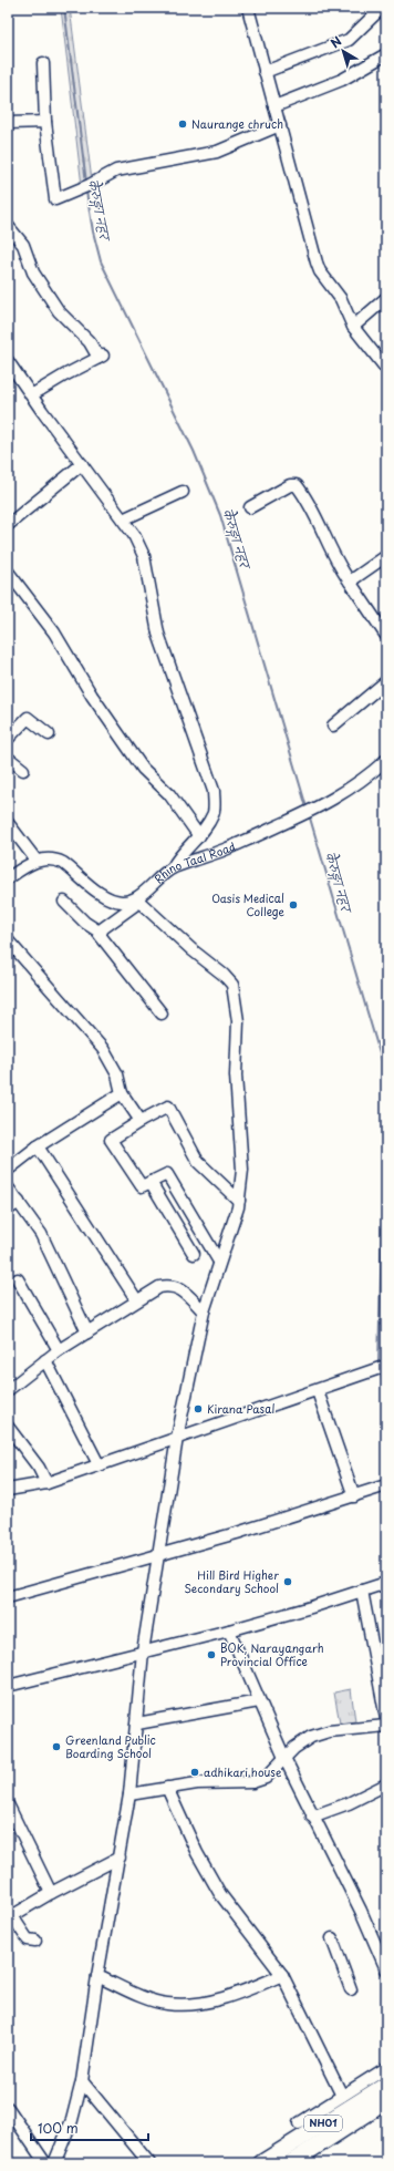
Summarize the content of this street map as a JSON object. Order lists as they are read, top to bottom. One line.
{"streets":{"highway":["NH01"],"street":["Rhino Taal Road"]},"water":["केेरुङ्गा नहर"],"places":["Naurange chruch","Oasis Medical College","Kirana Pasal","Hill Bird Higher Secondary School","BOK, Narayangarh Provincial Office","Greenland Public Boarding School","adhikari house"],"scale_bar":"100 m","north":"top left"}
